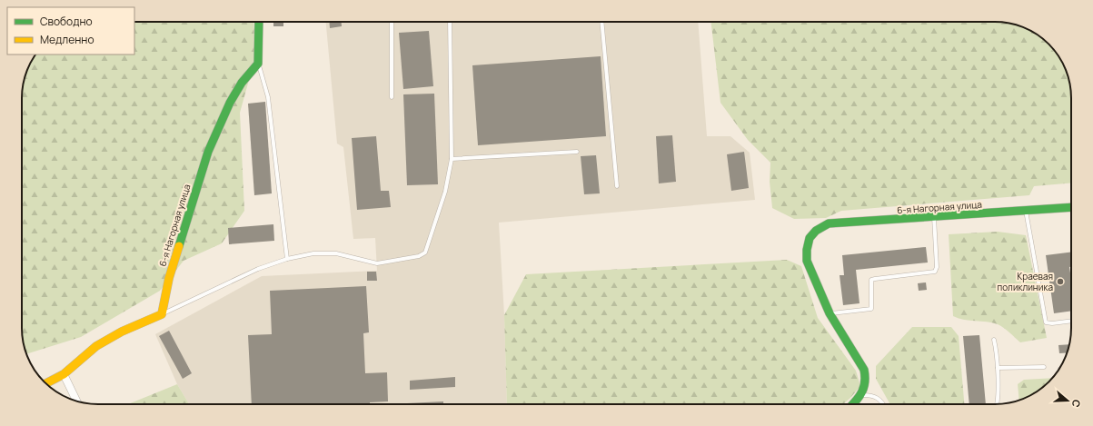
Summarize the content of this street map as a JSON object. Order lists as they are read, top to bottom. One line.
{"streets":{"street":["6-я Нагорная улица"]},"places":["Краевая поликлиника"],"legend":["Свободно","Медленно"],"north":"right"}
